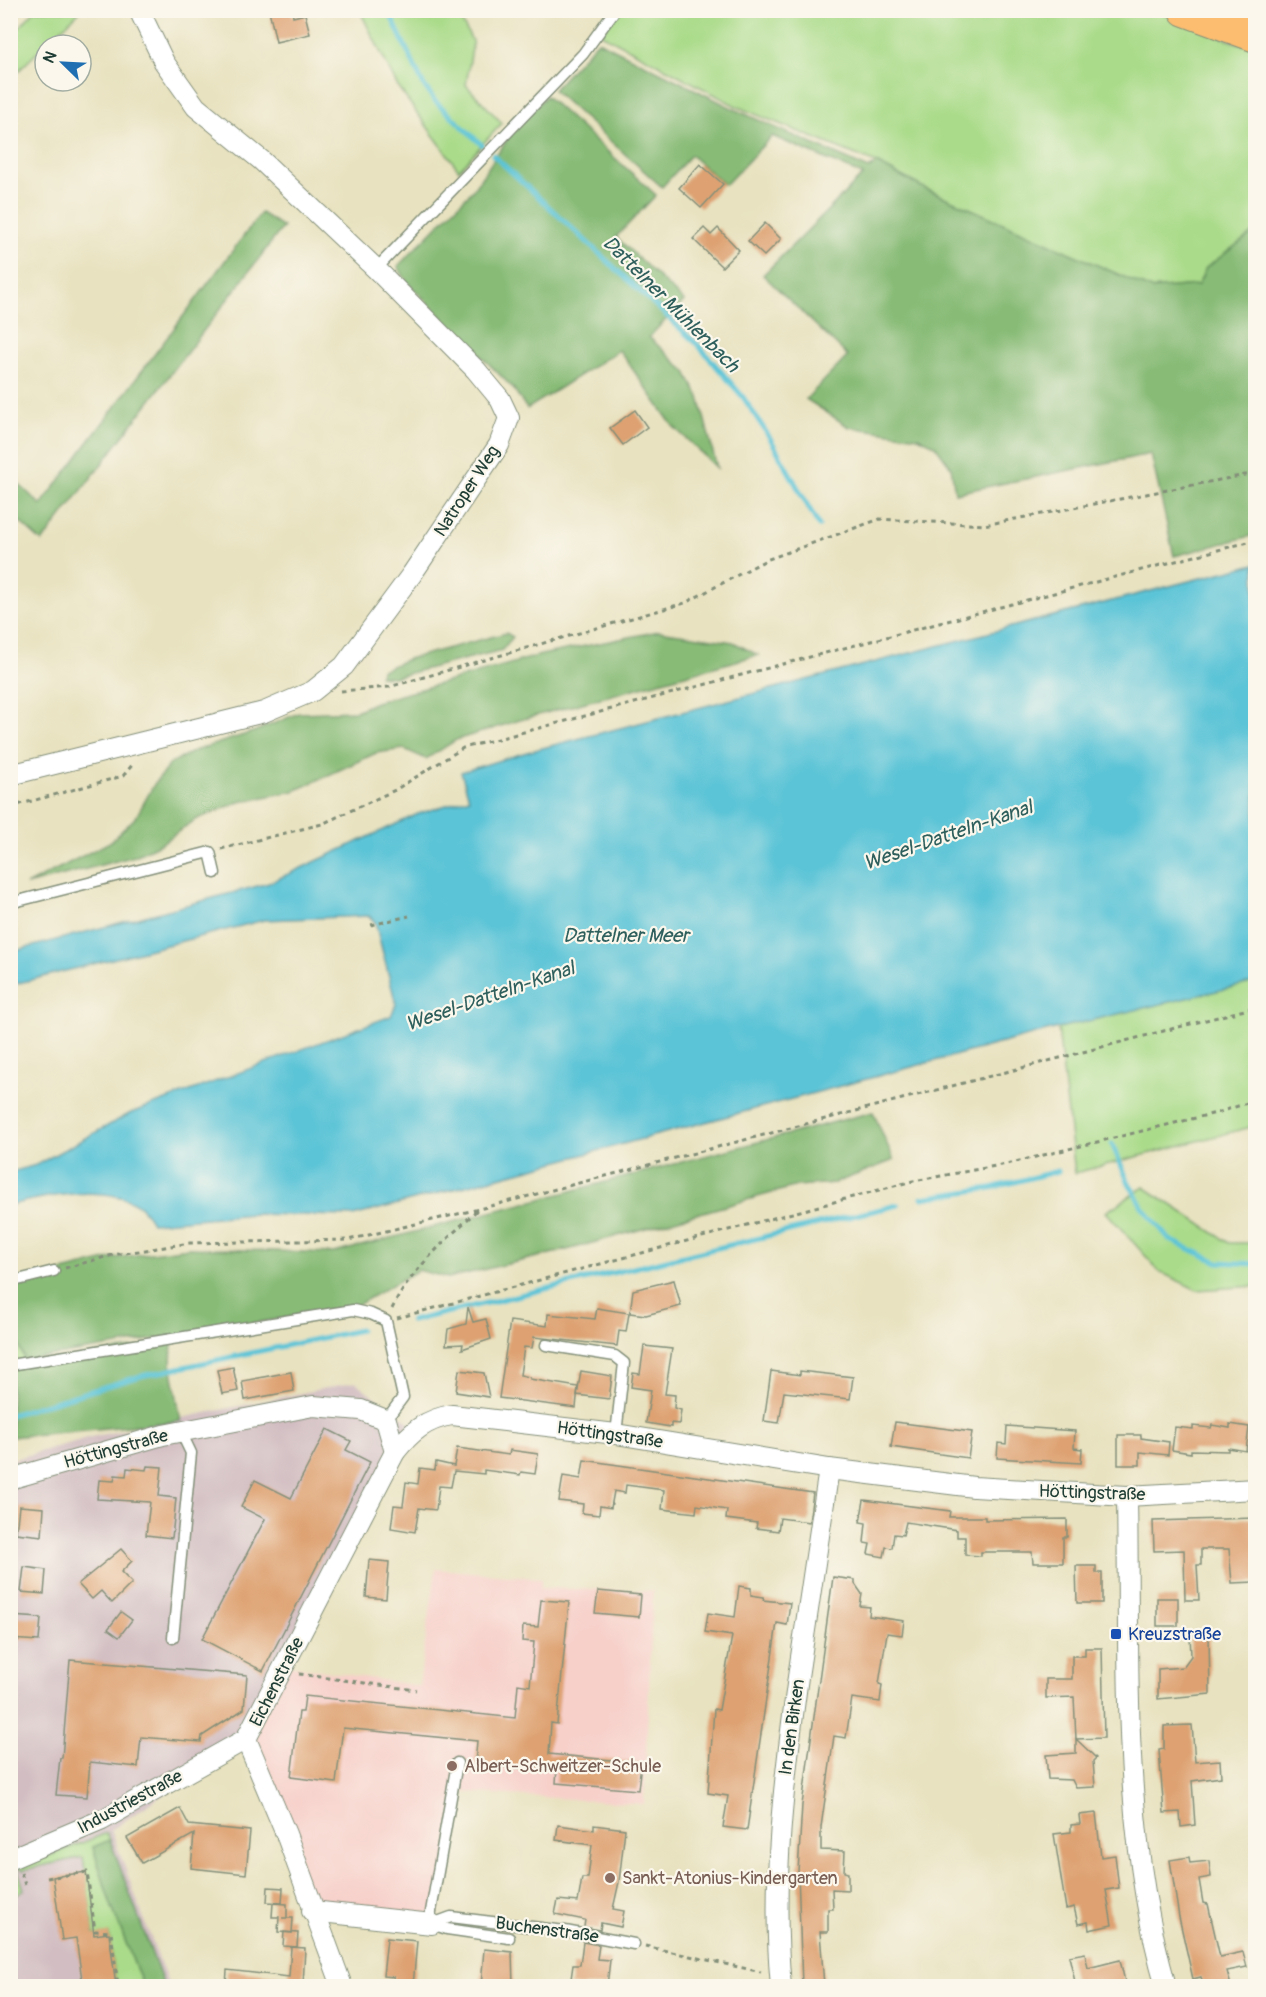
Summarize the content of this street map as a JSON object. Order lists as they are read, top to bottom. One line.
{"streets":{"street":["Natroper Weg","Höttingstraße","Eichenstraße","In den Birken","Industriestraße","Buchenstraße"]},"crossings":[["Höttingstraße","Eichenstraße"],["Höttingstraße","In den Birken"],["Eichenstraße","Industriestraße"],["Eichenstraße","Buchenstraße"]],"water":["Dattelner Mühlenbach","Wesel-Datteln-Kanal","Dattelner Meer"],"places":{"transit":["Kreuzstraße"],"other":["Albert-Schweitzer-Schule","Sankt-Atonius-Kindergarten"]},"north":"top left"}
